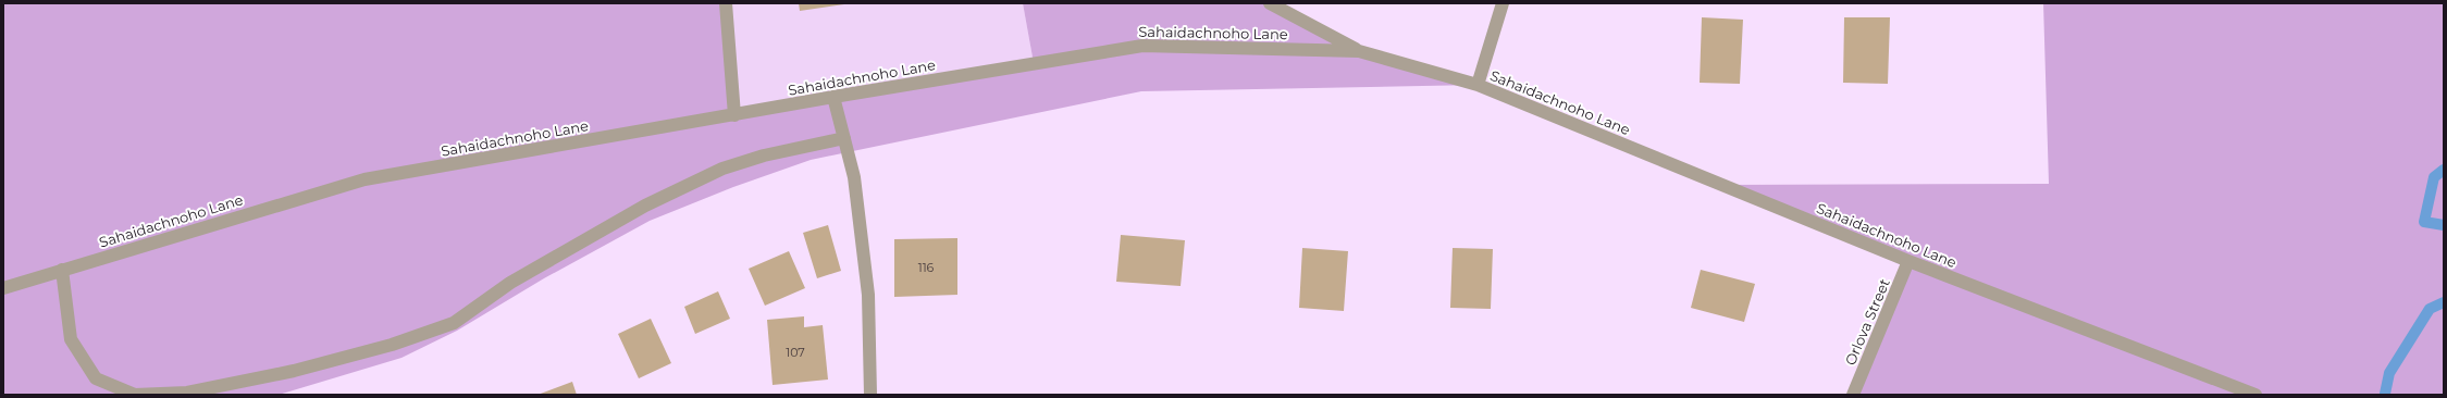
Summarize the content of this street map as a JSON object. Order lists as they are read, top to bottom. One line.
{"streets":{"street":["Sahaidachnoho Lane","Orlova Street"]},"crossings":[["Sahaidachnoho Lane","Orlova Street"]],"house_numbers":["116","107"]}
